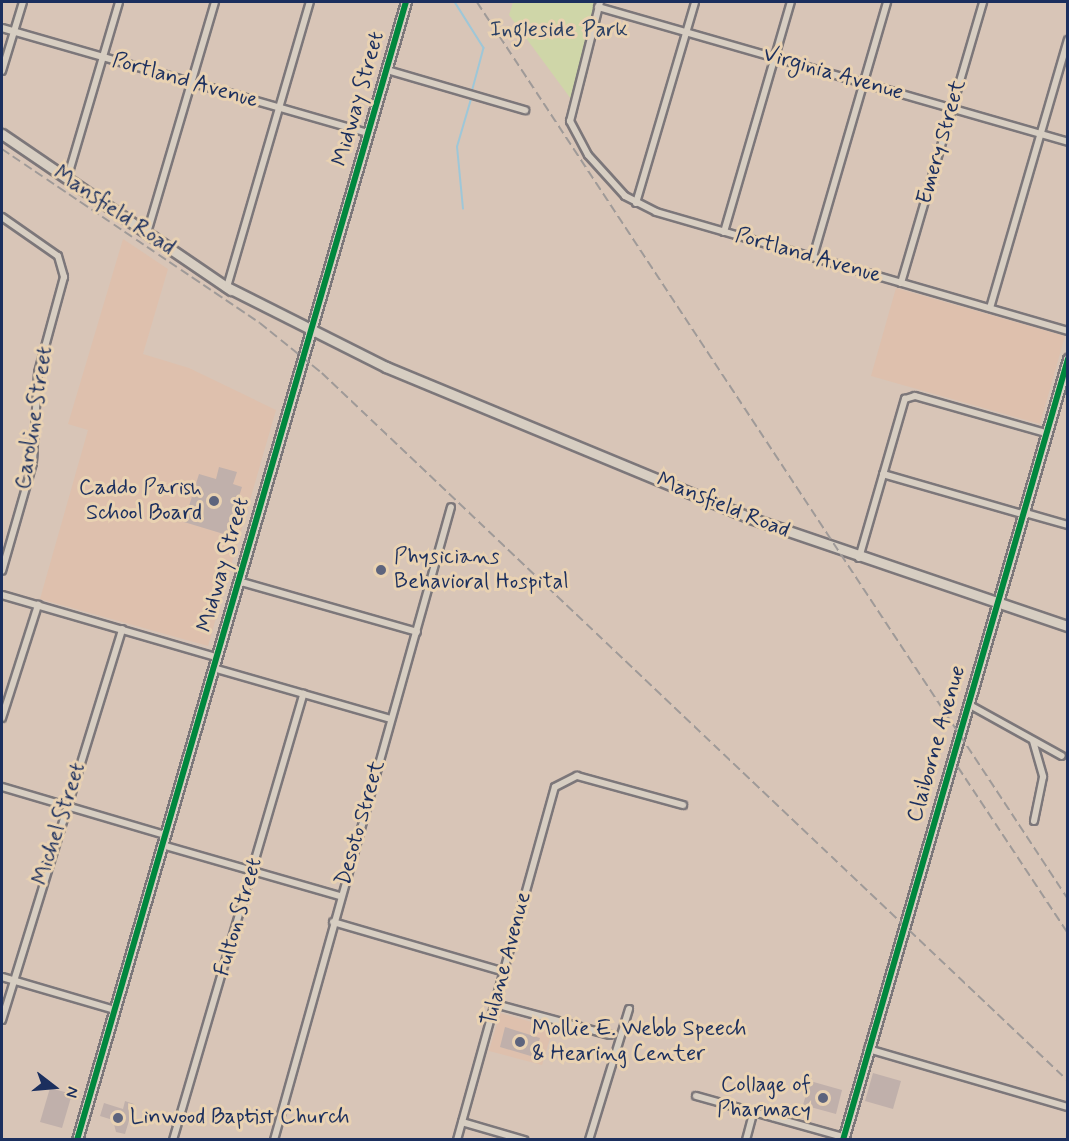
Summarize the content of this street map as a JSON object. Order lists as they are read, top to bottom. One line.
{"streets":{"street":["Virginia Avenue","Portland Avenue","Midway Street","Emery Street","Mansfield Road","Caroline Street","Claiborne Avenue","Desoto Street","Michel Street","Fulton Street","Tulane Avenue"]},"crossings":[["Virginia Avenue","Portland Avenue"],["Virginia Avenue","Emery Street"],["Portland Avenue","Midway Street"],["Portland Avenue","Emery Street"],["Midway Street","Mansfield Road"],["Mansfield Road","Claiborne Avenue"]],"parks":["Ingleside Park"],"places":["Caddo Parish School Board","Physicians Behavioral Hospital","Mollie E. Webb Speech & Hearing Center","Collage of Pharmacy","Linwood Baptist Church"],"north":"right"}
